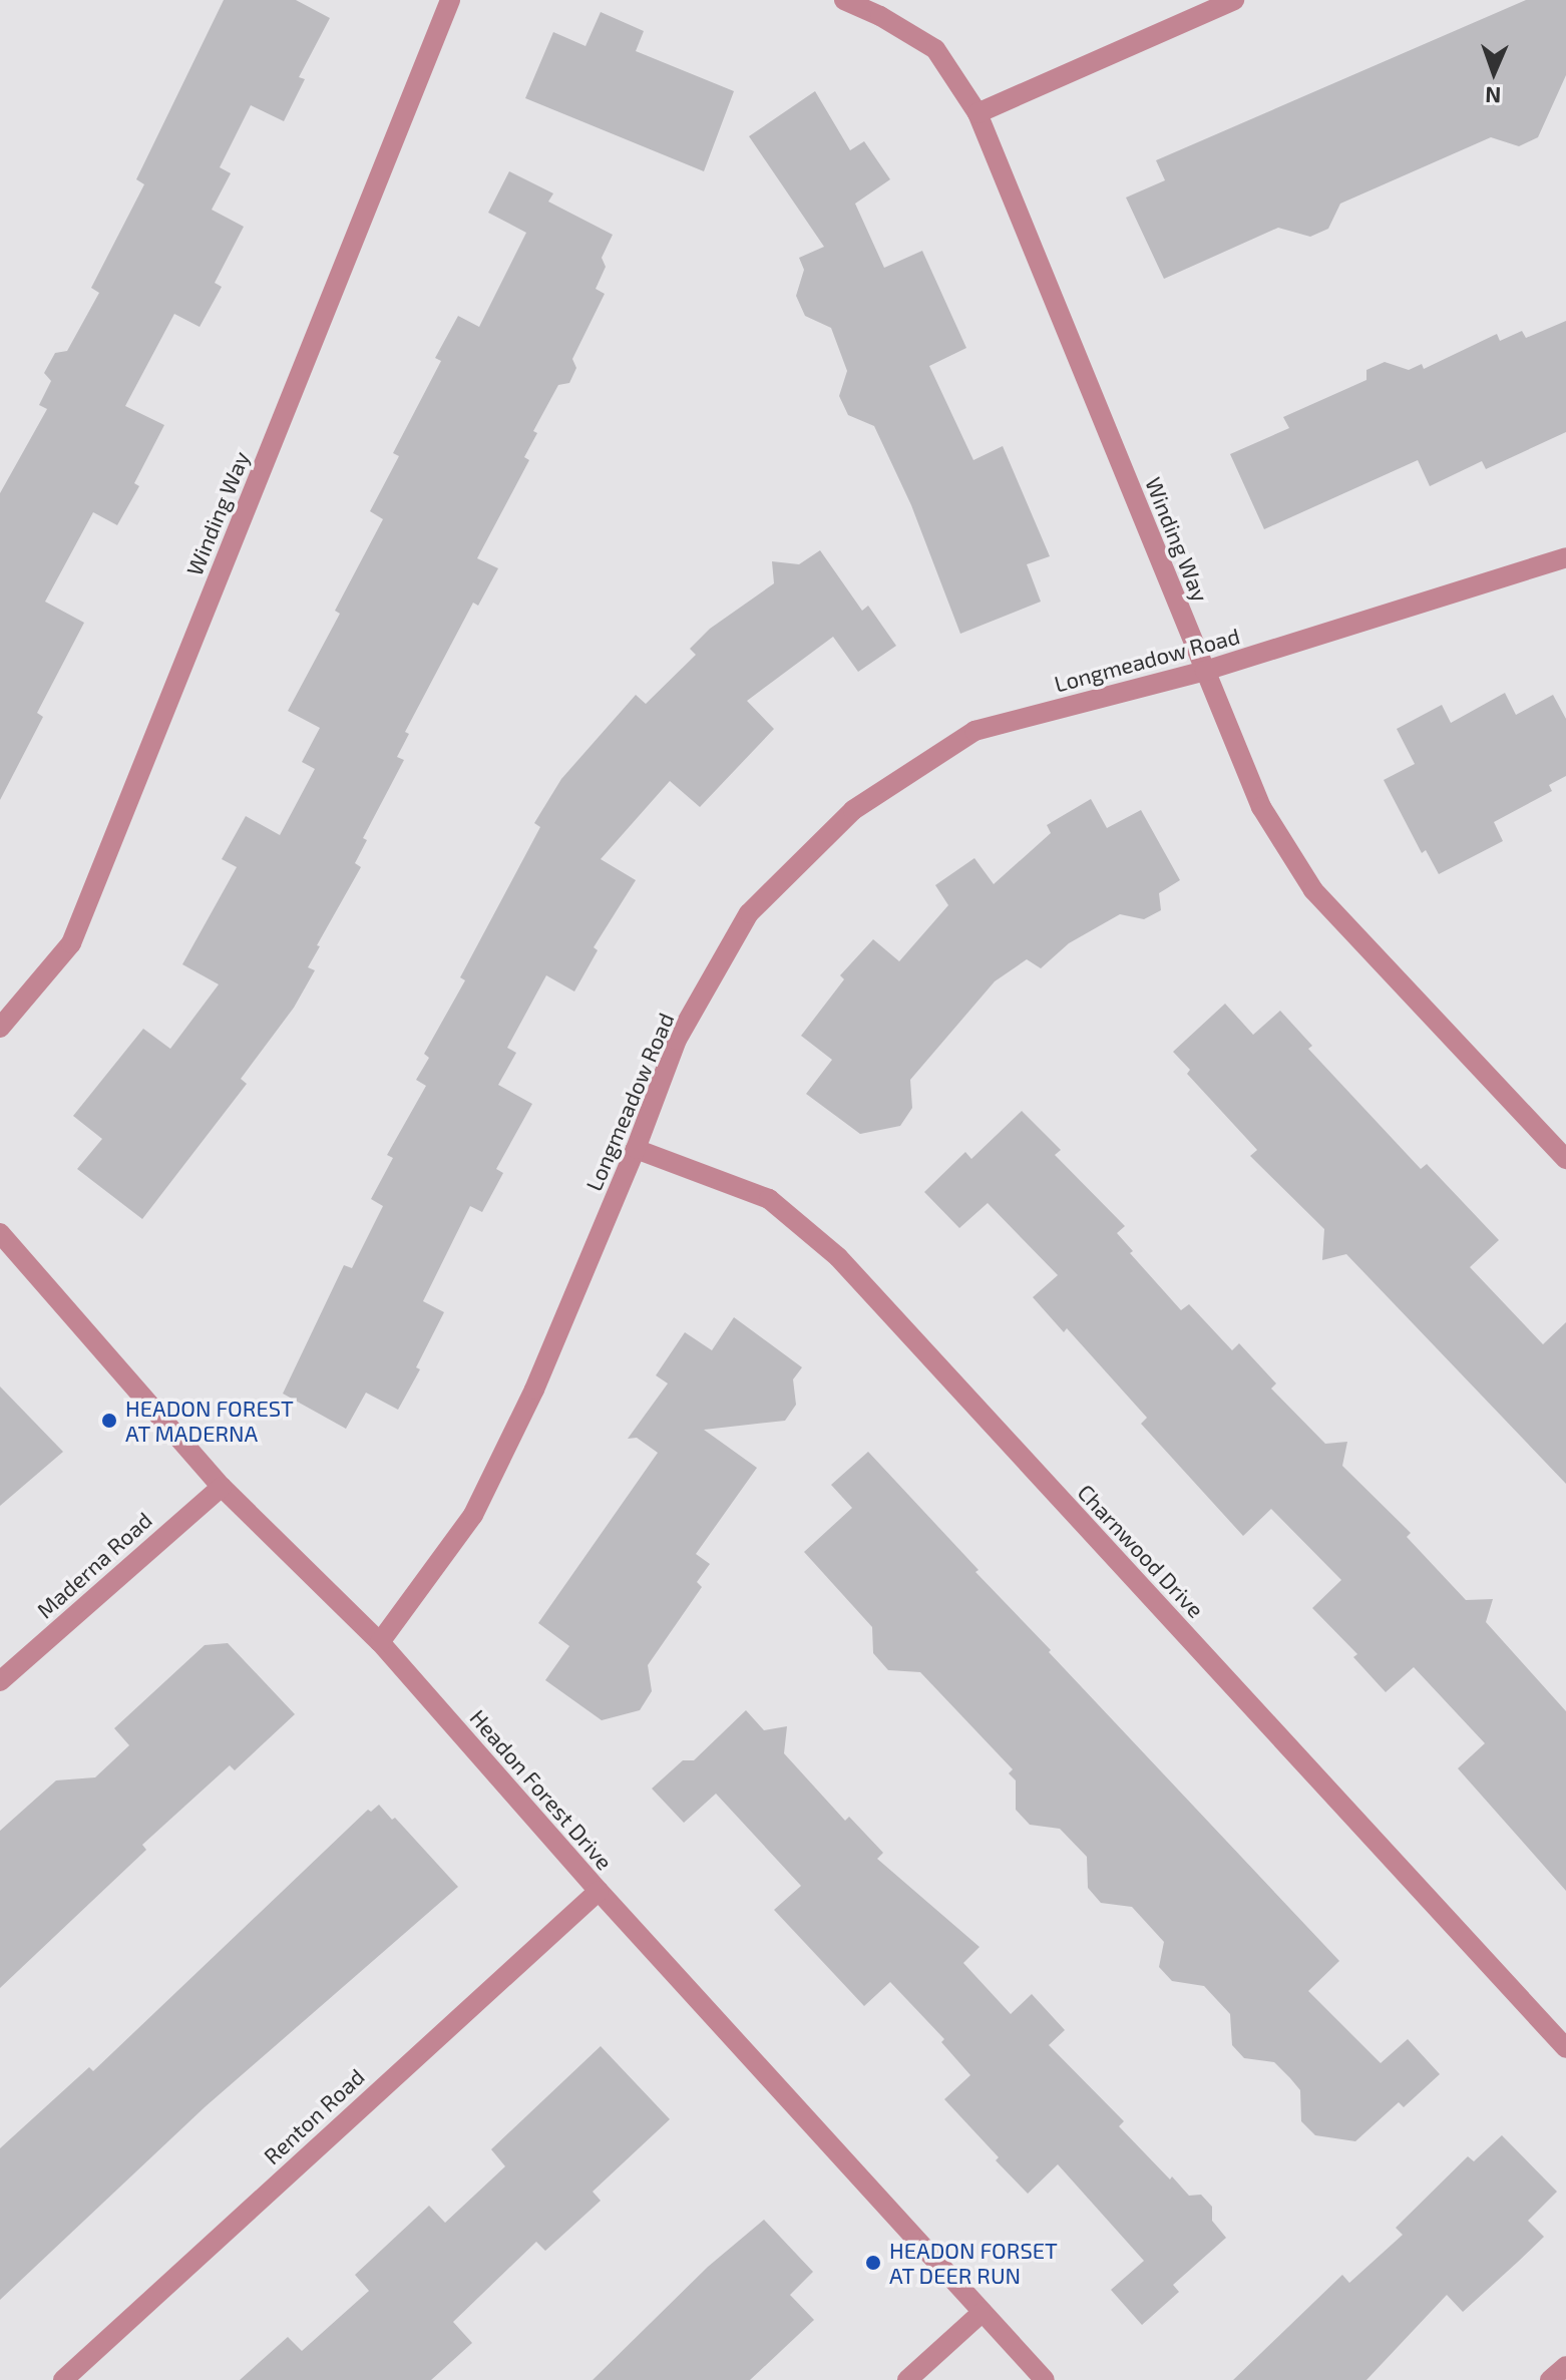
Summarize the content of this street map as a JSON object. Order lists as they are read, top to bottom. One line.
{"streets":{"street":["Winding Way","Longmeadow Road","Charnwood Drive","Maderna Road","Headon Forest Drive","Renton Road"]},"crossings":[["Winding Way","Longmeadow Road"],["Longmeadow Road","Charnwood Drive"],["Longmeadow Road","Headon Forest Drive"],["Maderna Road","Headon Forest Drive"],["Headon Forest Drive","Renton Road"]],"places":["HEADON FOREST AT MADERNA","HEADON FORSET AT DEER RUN"],"north":"bottom"}
